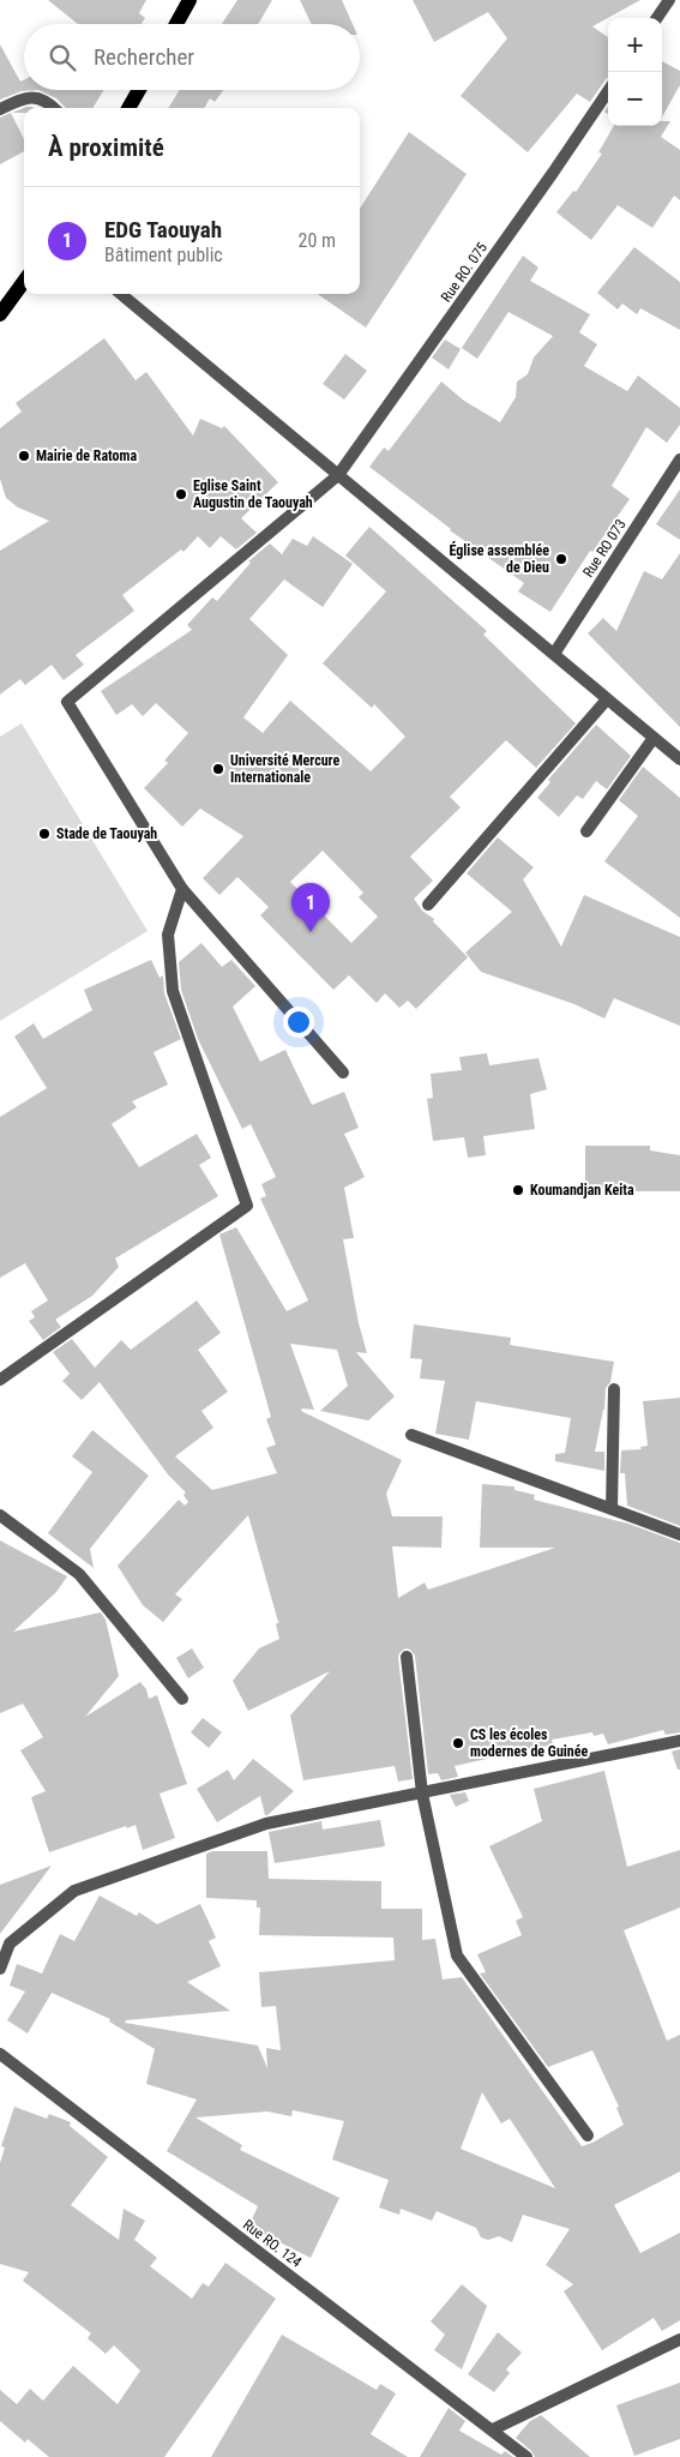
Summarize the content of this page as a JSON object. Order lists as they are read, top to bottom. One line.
{"streets":{"street":["Rue RO. 075","Rue RO 073","Rue RO. 124"]},"places":["Mairie de Ratoma","Eglise Saint Augustin de Taouyah","Église assemblée de Dieu","Université Mercure Internationale","Stade de Taouyah","Koumandjan Keita","CS les écoles modernes de Guinée"],"page":{"map_buttons":["+","−"],"search":"Rechercher","heading":"À proximité","list":[{"mark":"1","name":"EDG Taouyah","note":"Bâtiment public","value":"20 m"}],"pins":"1"}}
